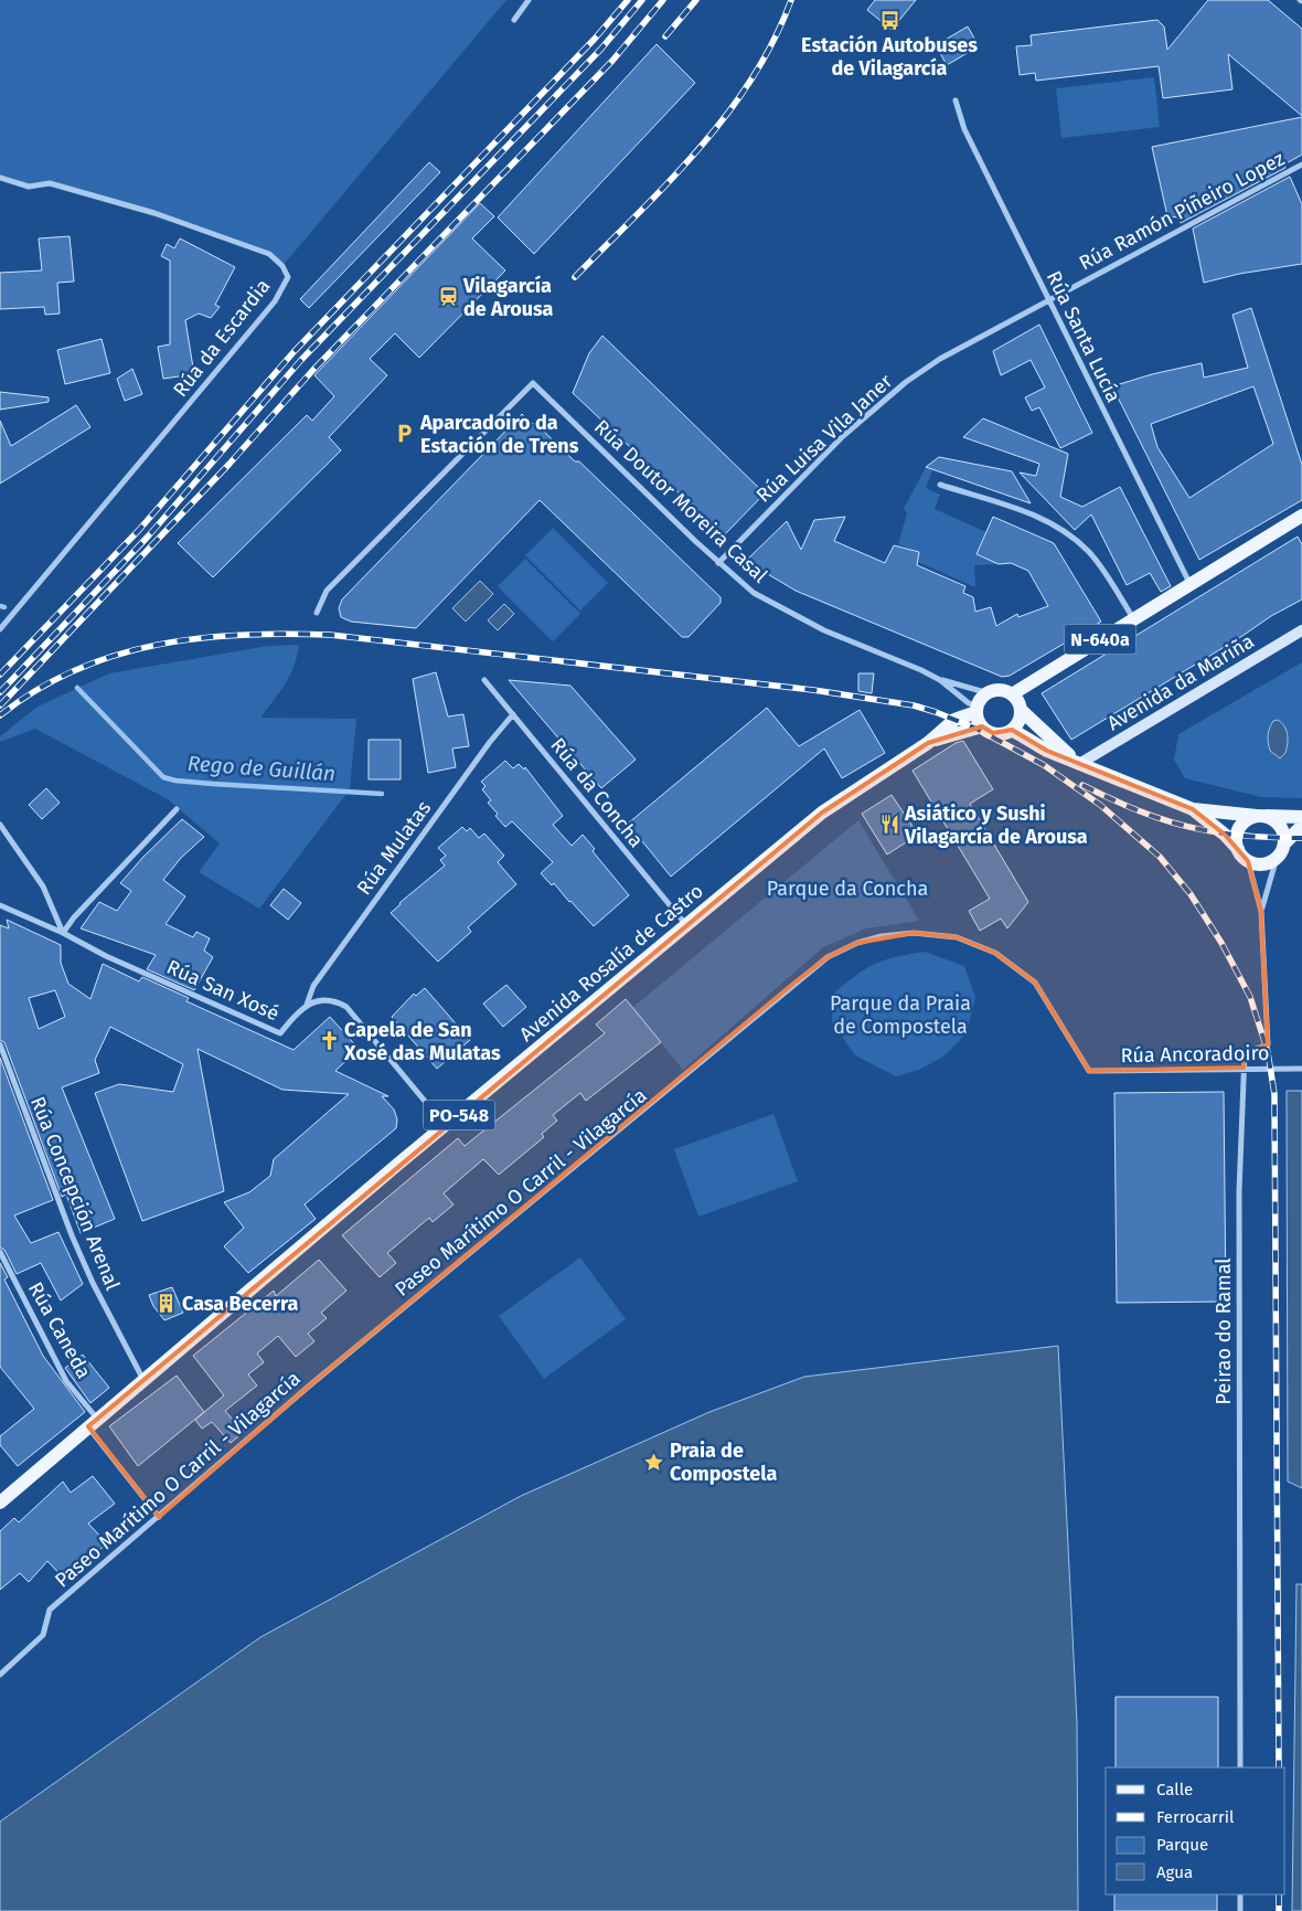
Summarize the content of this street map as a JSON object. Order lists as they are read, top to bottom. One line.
{"streets":{"main road":["N-640a","Avenida Rosalía de Castro","PO-548"],"street":["Rúa Ramón Piñeiro Lopez","Rúa Santa Lucía","Rúa da Escardia","Rúa Luisa Vila Janer","Rúa Doutor Moreira Casal","Avenida da Mariña","Rúa da Concha","Rúa Mulatas","Rúa San Xosé","Rúa Ancoradoiro","Paseo Marítimo O Carril - Vilagarcía","Rúa Concepción Arenal","Rúa Caneda","Peirao do Ramal"]},"crossings":[["Rúa Ramón Piñeiro Lopez","Rúa Santa Lucía"],["Rúa Ramón Piñeiro Lopez","Rúa Luisa Vila Janer"],["Rúa Santa Lucía","Rúa Luisa Vila Janer"],["Rúa Santa Lucía","N-640a"],["Rúa Luisa Vila Janer","Rúa Doutor Moreira Casal"],["Rúa Doutor Moreira Casal","N-640a"],["Rúa Doutor Moreira Casal","PO-548"],["N-640a","PO-548"],["Rúa da Concha","Rúa Mulatas"],["Rúa da Concha","Avenida Rosalía de Castro"],["Rúa Mulatas","Rúa San Xosé"],["Avenida Rosalía de Castro","Rúa San Xosé"],["Avenida Rosalía de Castro","PO-548"],["Avenida Rosalía de Castro","Rúa Concepción Arenal"],["Avenida Rosalía de Castro","Rúa Caneda"],["Rúa Ancoradoiro","Paseo Marítimo O Carril - Vilagarcía"],["Rúa Ancoradoiro","Peirao do Ramal"],["Paseo Marítimo O Carril - Vilagarcía","Rúa Caneda"]],"water":["Rego de Guillán"],"parks":["Parque da Concha","Parque da Praia de Compostela"],"places":{"bus stop":["Estación Autobuses de Vilagarcía"],"station":["Vilagarcía de Arousa"],"parking":["Aparcadoiro da Estación de Trens"],"restaurant":["Asiático y Sushi Vilagarcía de Arousa"],"church":["Capela de San Xosé das Mulatas"],"building":["Casa Becerra"],"place":["Praia de Compostela"]},"legend":["Calle","Ferrocarril","Parque","Agua"]}
